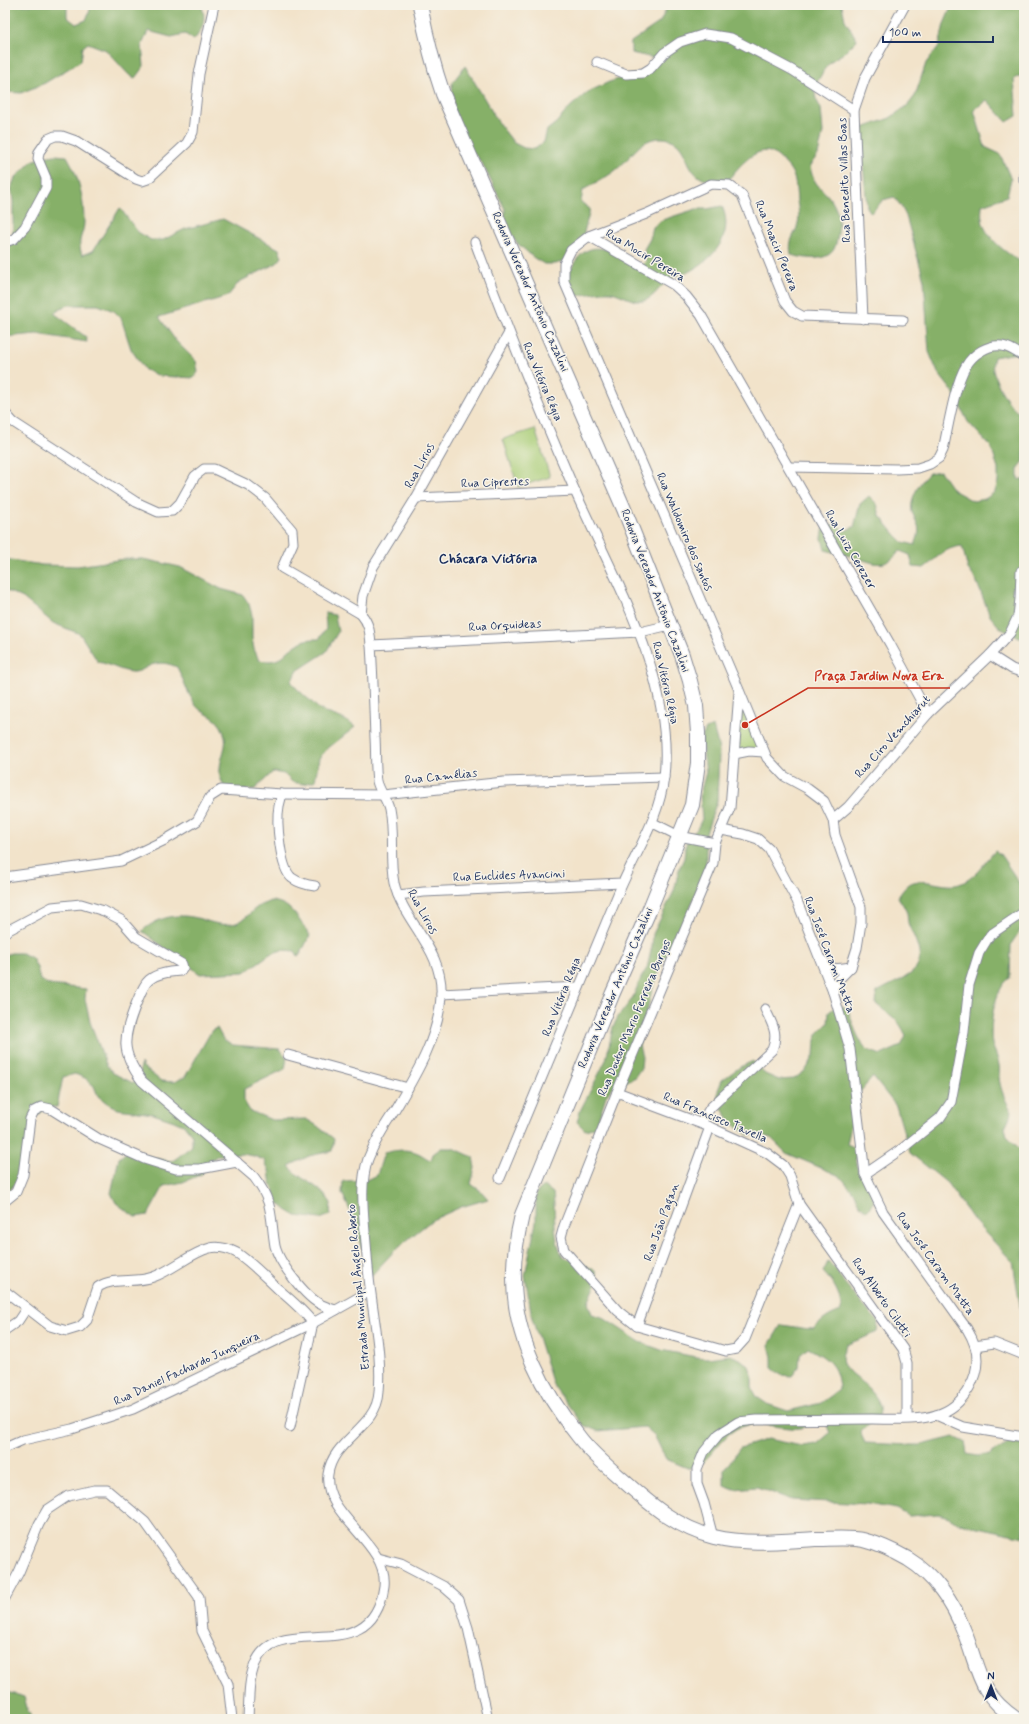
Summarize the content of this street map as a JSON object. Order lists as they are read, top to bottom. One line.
{"streets":{"main road":["Rodovia Vereador Antônio Cazalini"],"street":["Rua Benedito Villas Boas","Rua Moacir Pereira","Rua Mocir Pereira","Rua Vitória Régia","Rua Lirios","Rua Ciprestes","Rua Waldomiro dos santos","Rua Luiz Cerezer","Rua Orquideas","Rua Ciro Vemchiarut","Rua Camélias","Rua Euclides Avancini","Rua José Caram Matta","Rua Doutor Mario Ferreira Burgos","Rua Francisco Tavella","Rua João Pagan","Estrada Municipal Ângelo Roberto","Rua Alberto Cilotti","Rua Daniel Fachardo Junqueira"]},"crossings":[["Rua Benedito Villas Boas","Rua Moacir Pereira"],["Rua Moacir Pereira","Rua Mocir Pereira"],["Rua Moacir Pereira","Rua Waldomiro dos santos"],["Rua Mocir Pereira","Rua Waldomiro dos santos"],["Rua Mocir Pereira","Rua Luiz Cerezer"],["Rodovia Vereador Antônio Cazalini","Rua Orquideas"],["Rodovia Vereador Antônio Cazalini","Rua José Caram Matta"],["Rua Vitória Régia","Rua Lirios"],["Rua Vitória Régia","Rua Ciprestes"],["Rua Vitória Régia","Rua Orquideas"],["Rua Vitória Régia","Rua Camélias"],["Rua Vitória Régia","Rua Euclides Avancini"],["Rua Lirios","Rua Ciprestes"],["Rua Lirios","Rua Orquideas"],["Rua Lirios","Rua Camélias"],["Rua Lirios","Rua Euclides Avancini"],["Rua Lirios","Estrada Municipal Ângelo Roberto"],["Rua Waldomiro dos santos","Rua Ciro Vemchiarut"],["Rua Waldomiro dos santos","Rua Doutor Mario Ferreira Burgos"],["Rua Luiz Cerezer","Rua Ciro Vemchiarut"],["Rua José Caram Matta","Rua Doutor Mario Ferreira Burgos"],["Rua José Caram Matta","Rua Alberto Cilotti"],["Rua Doutor Mario Ferreira Burgos","Rua Francisco Tavella"],["Rua Doutor Mario Ferreira Burgos","Rua João Pagan"],["Rua Francisco Tavella","Rua João Pagan"],["Rua Francisco Tavella","Rua Alberto Cilotti"],["Estrada Municipal Ângelo Roberto","Rua Daniel Fachardo Junqueira"]],"districts":["Chácara Victória"],"places":["Praça Jardim Nova Era"],"scale_bar":"100 m","north":"top"}
